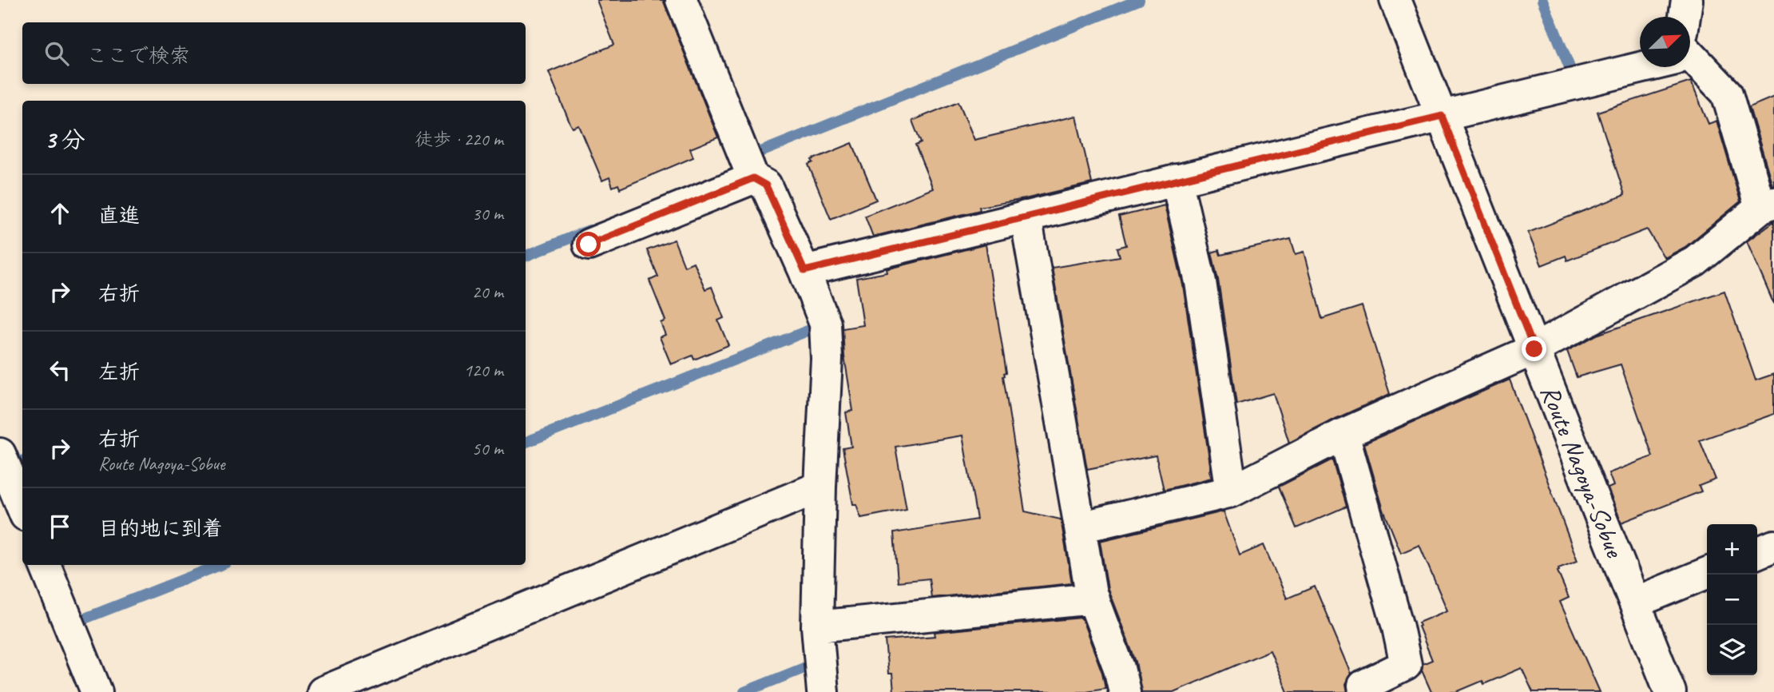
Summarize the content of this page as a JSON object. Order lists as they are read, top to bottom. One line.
{"streets":{"street":["Route Nagoya-Sobue"]},"north":"top right","page":{"search":"ここで検索","heading":["3 分","徒歩 · 220 m"],"list":[["直進","30 m"],["右折","20 m"],["左折","120 m"],["右折","Route Nagoya-Sobue","50 m"],"目的地に到着"],"map_buttons":["+","−"]}}
